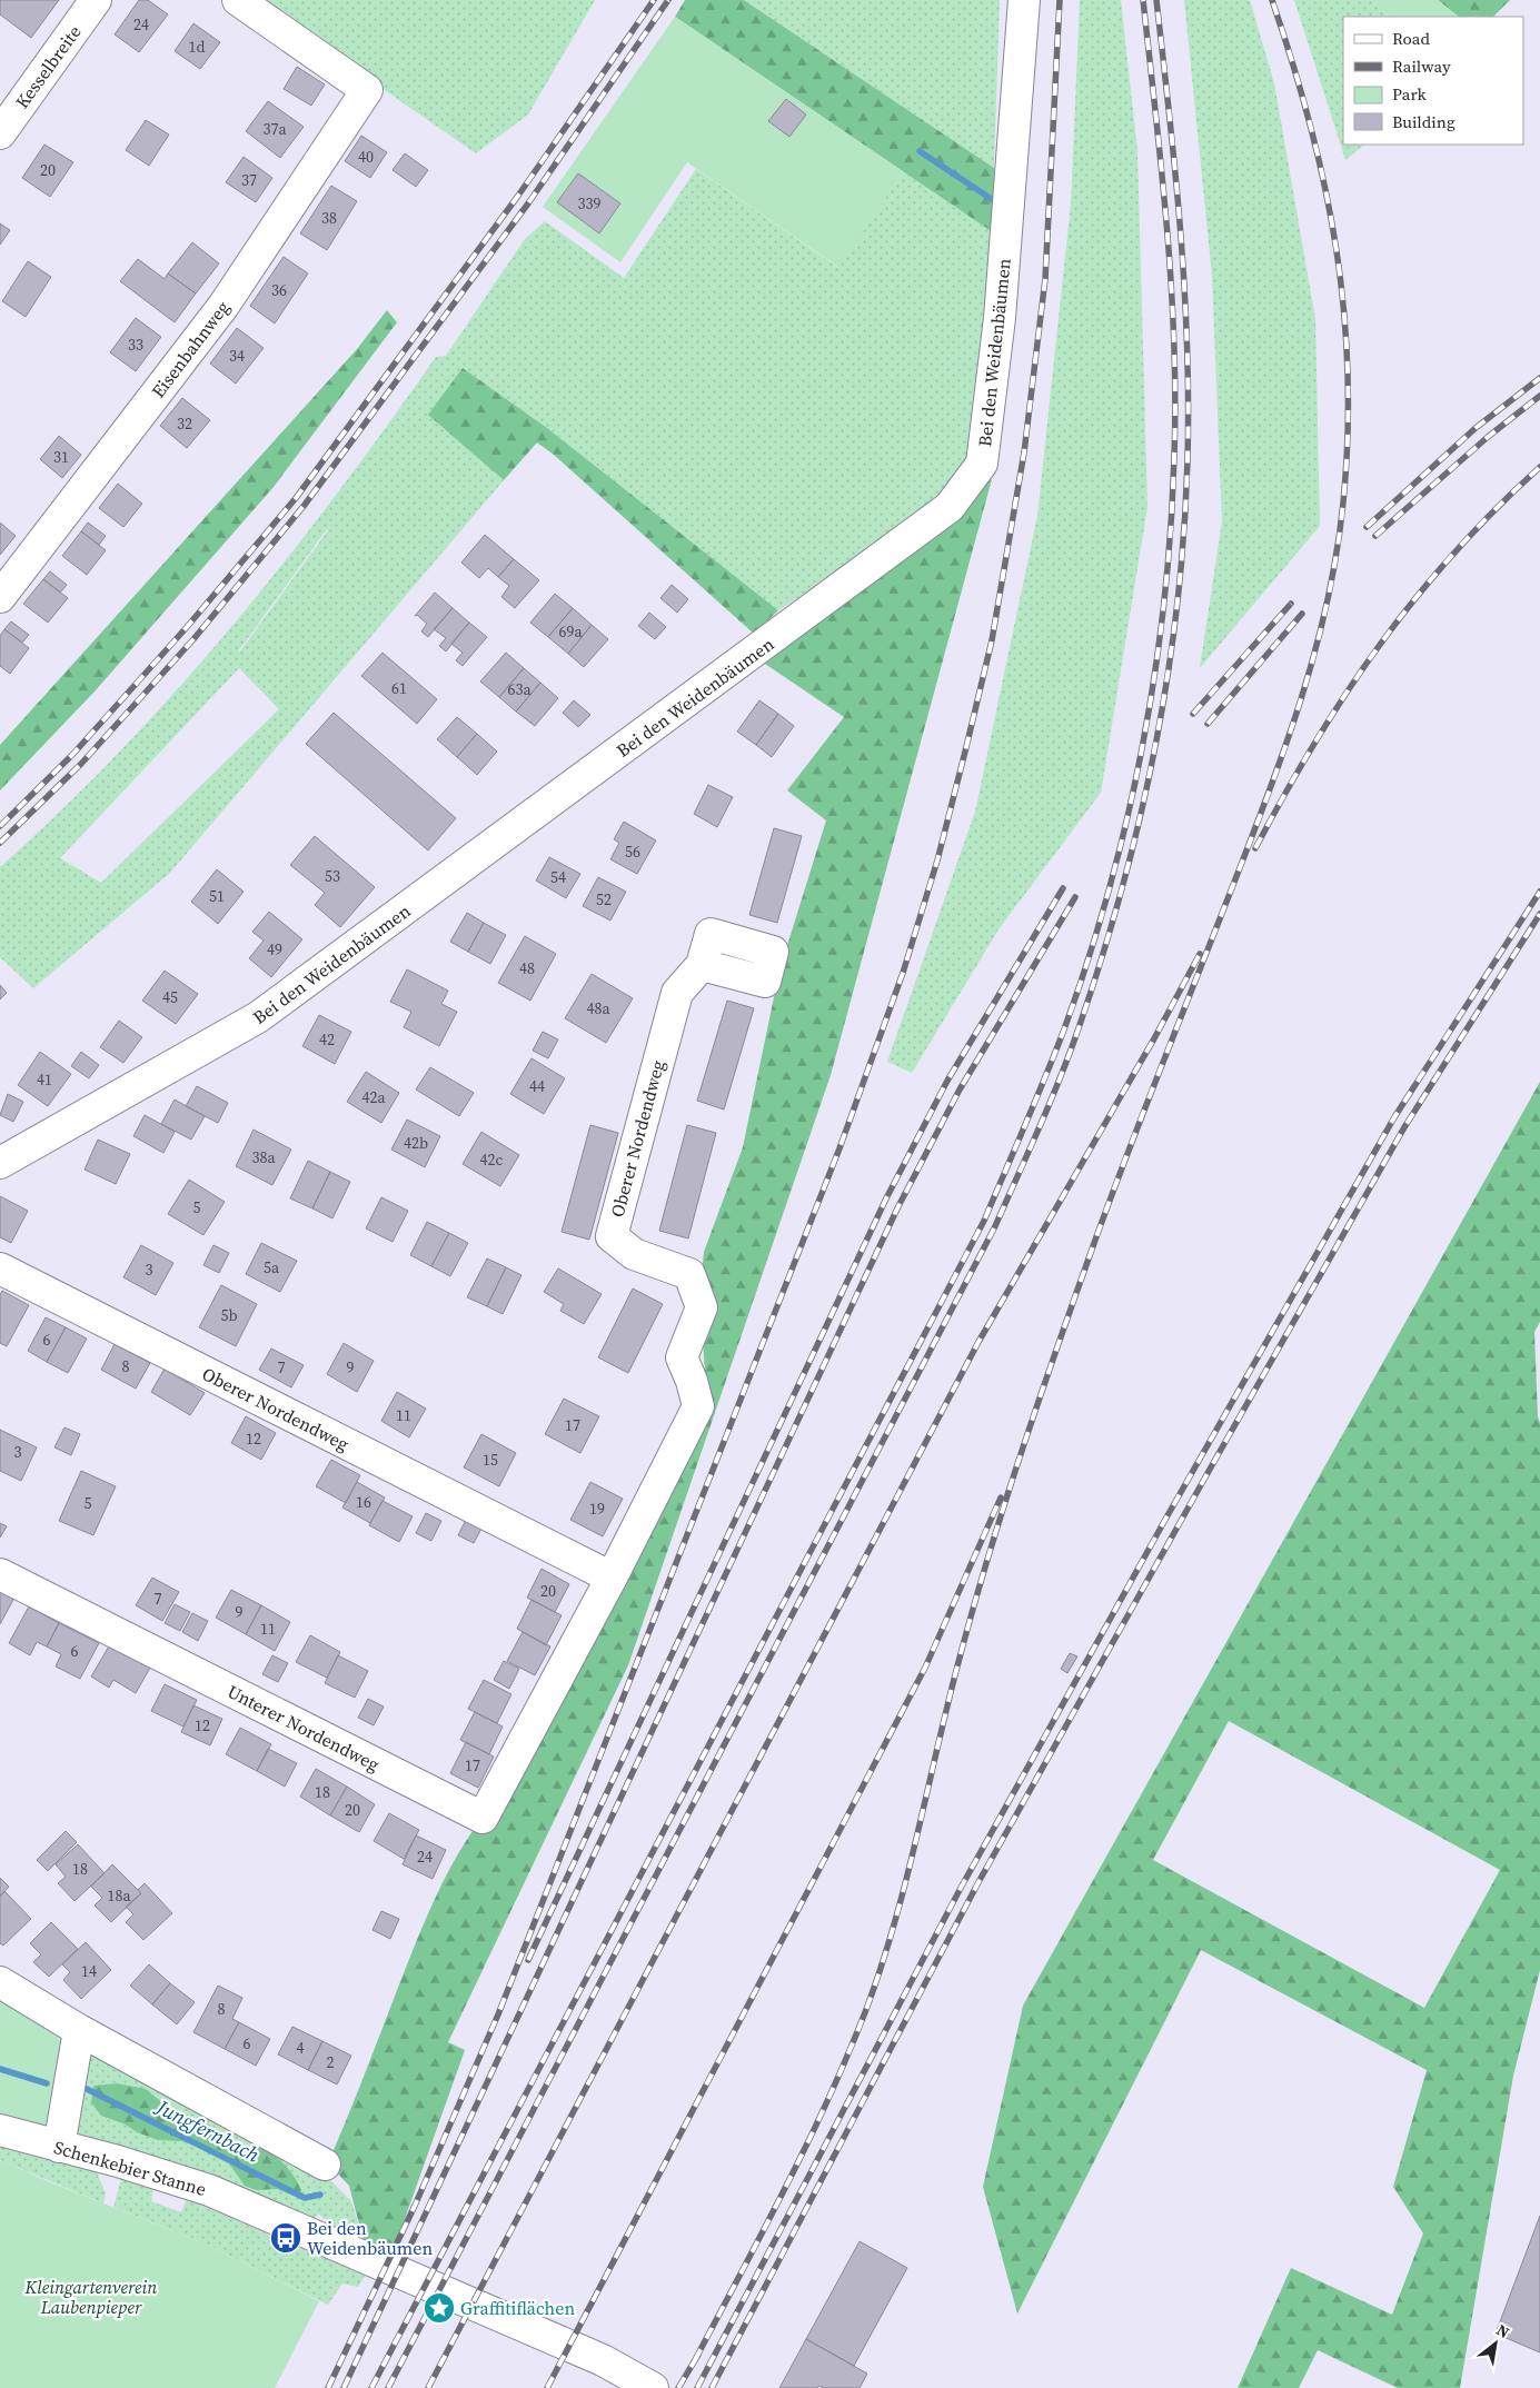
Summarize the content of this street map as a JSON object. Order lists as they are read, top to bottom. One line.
{"streets":{"street":["Kesselbreite","Eisenbahnweg","Bei den Weidenbäumen","Oberer Nordendweg","Unterer Nordendweg","Schenkebier Stanne"]},"crossings":[["Oberer Nordendweg","Unterer Nordendweg"]],"water":["Jungfernbach"],"parks":["Kleingartenverein Laubenpieper"],"places":{"bus stop":["Bei den Weidenbäumen"],"place":["Graffitiflächen"]},"house_numbers":["24","1d","37a","40","20","37","339","38","36","33","34","32","31","69a","61","63a","56","53","54","51","52","49","48","45","48a","42","41","44","42a","42b","38a","42c","5","5a","3","5b","6","8","7","9","11","17","12","3","15","16","5","19","20","7","9","11","6","12","17","18","20","24","18","18a","14","8","6","4","2"],"legend":["Road","Railway","Park","Building"],"north":"top right"}
